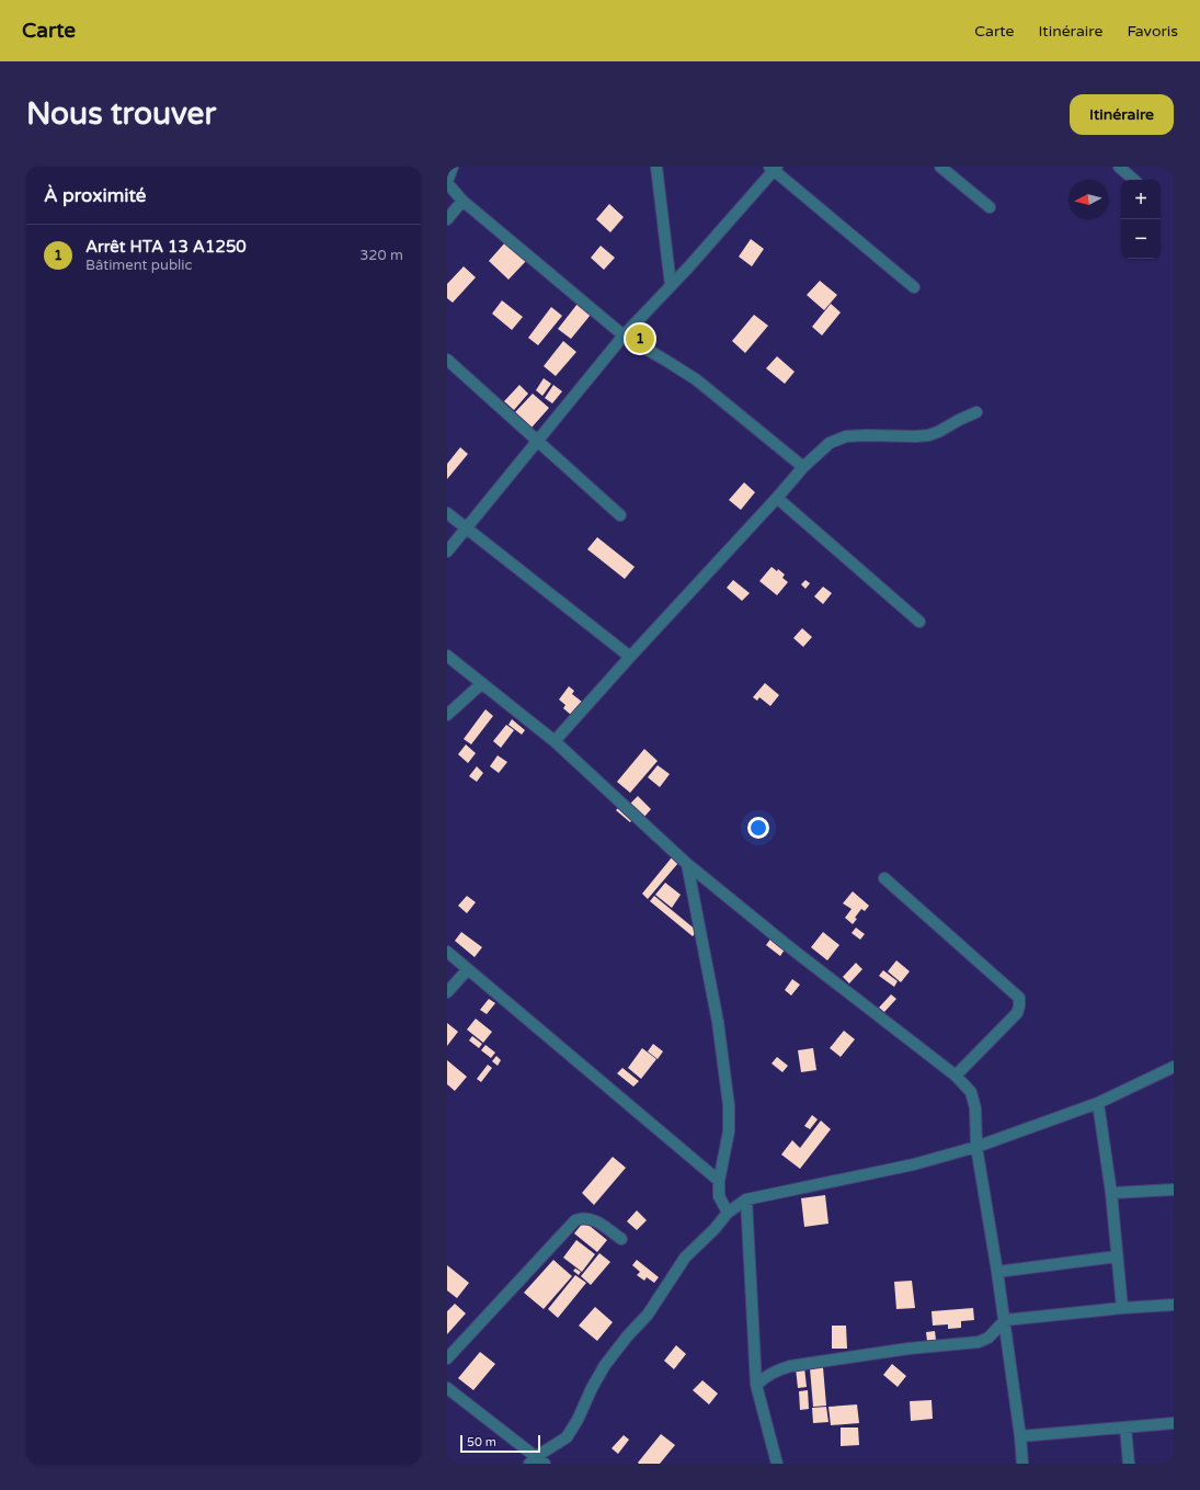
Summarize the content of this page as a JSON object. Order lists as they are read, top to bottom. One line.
{"scale_bar":"50 m","north":"left","page":{"header":"Carte","nav":["Carte","Itinéraire","Favoris"],"buttons":"Itinéraire","title":"Nous trouver","heading":"À proximité","map_buttons":["+","−"],"list":[{"mark":"1","name":"Arrêt HTA 13 A1250","note":"Bâtiment public","value":"320 m"}],"pins":"1","scale":"50 m"}}
